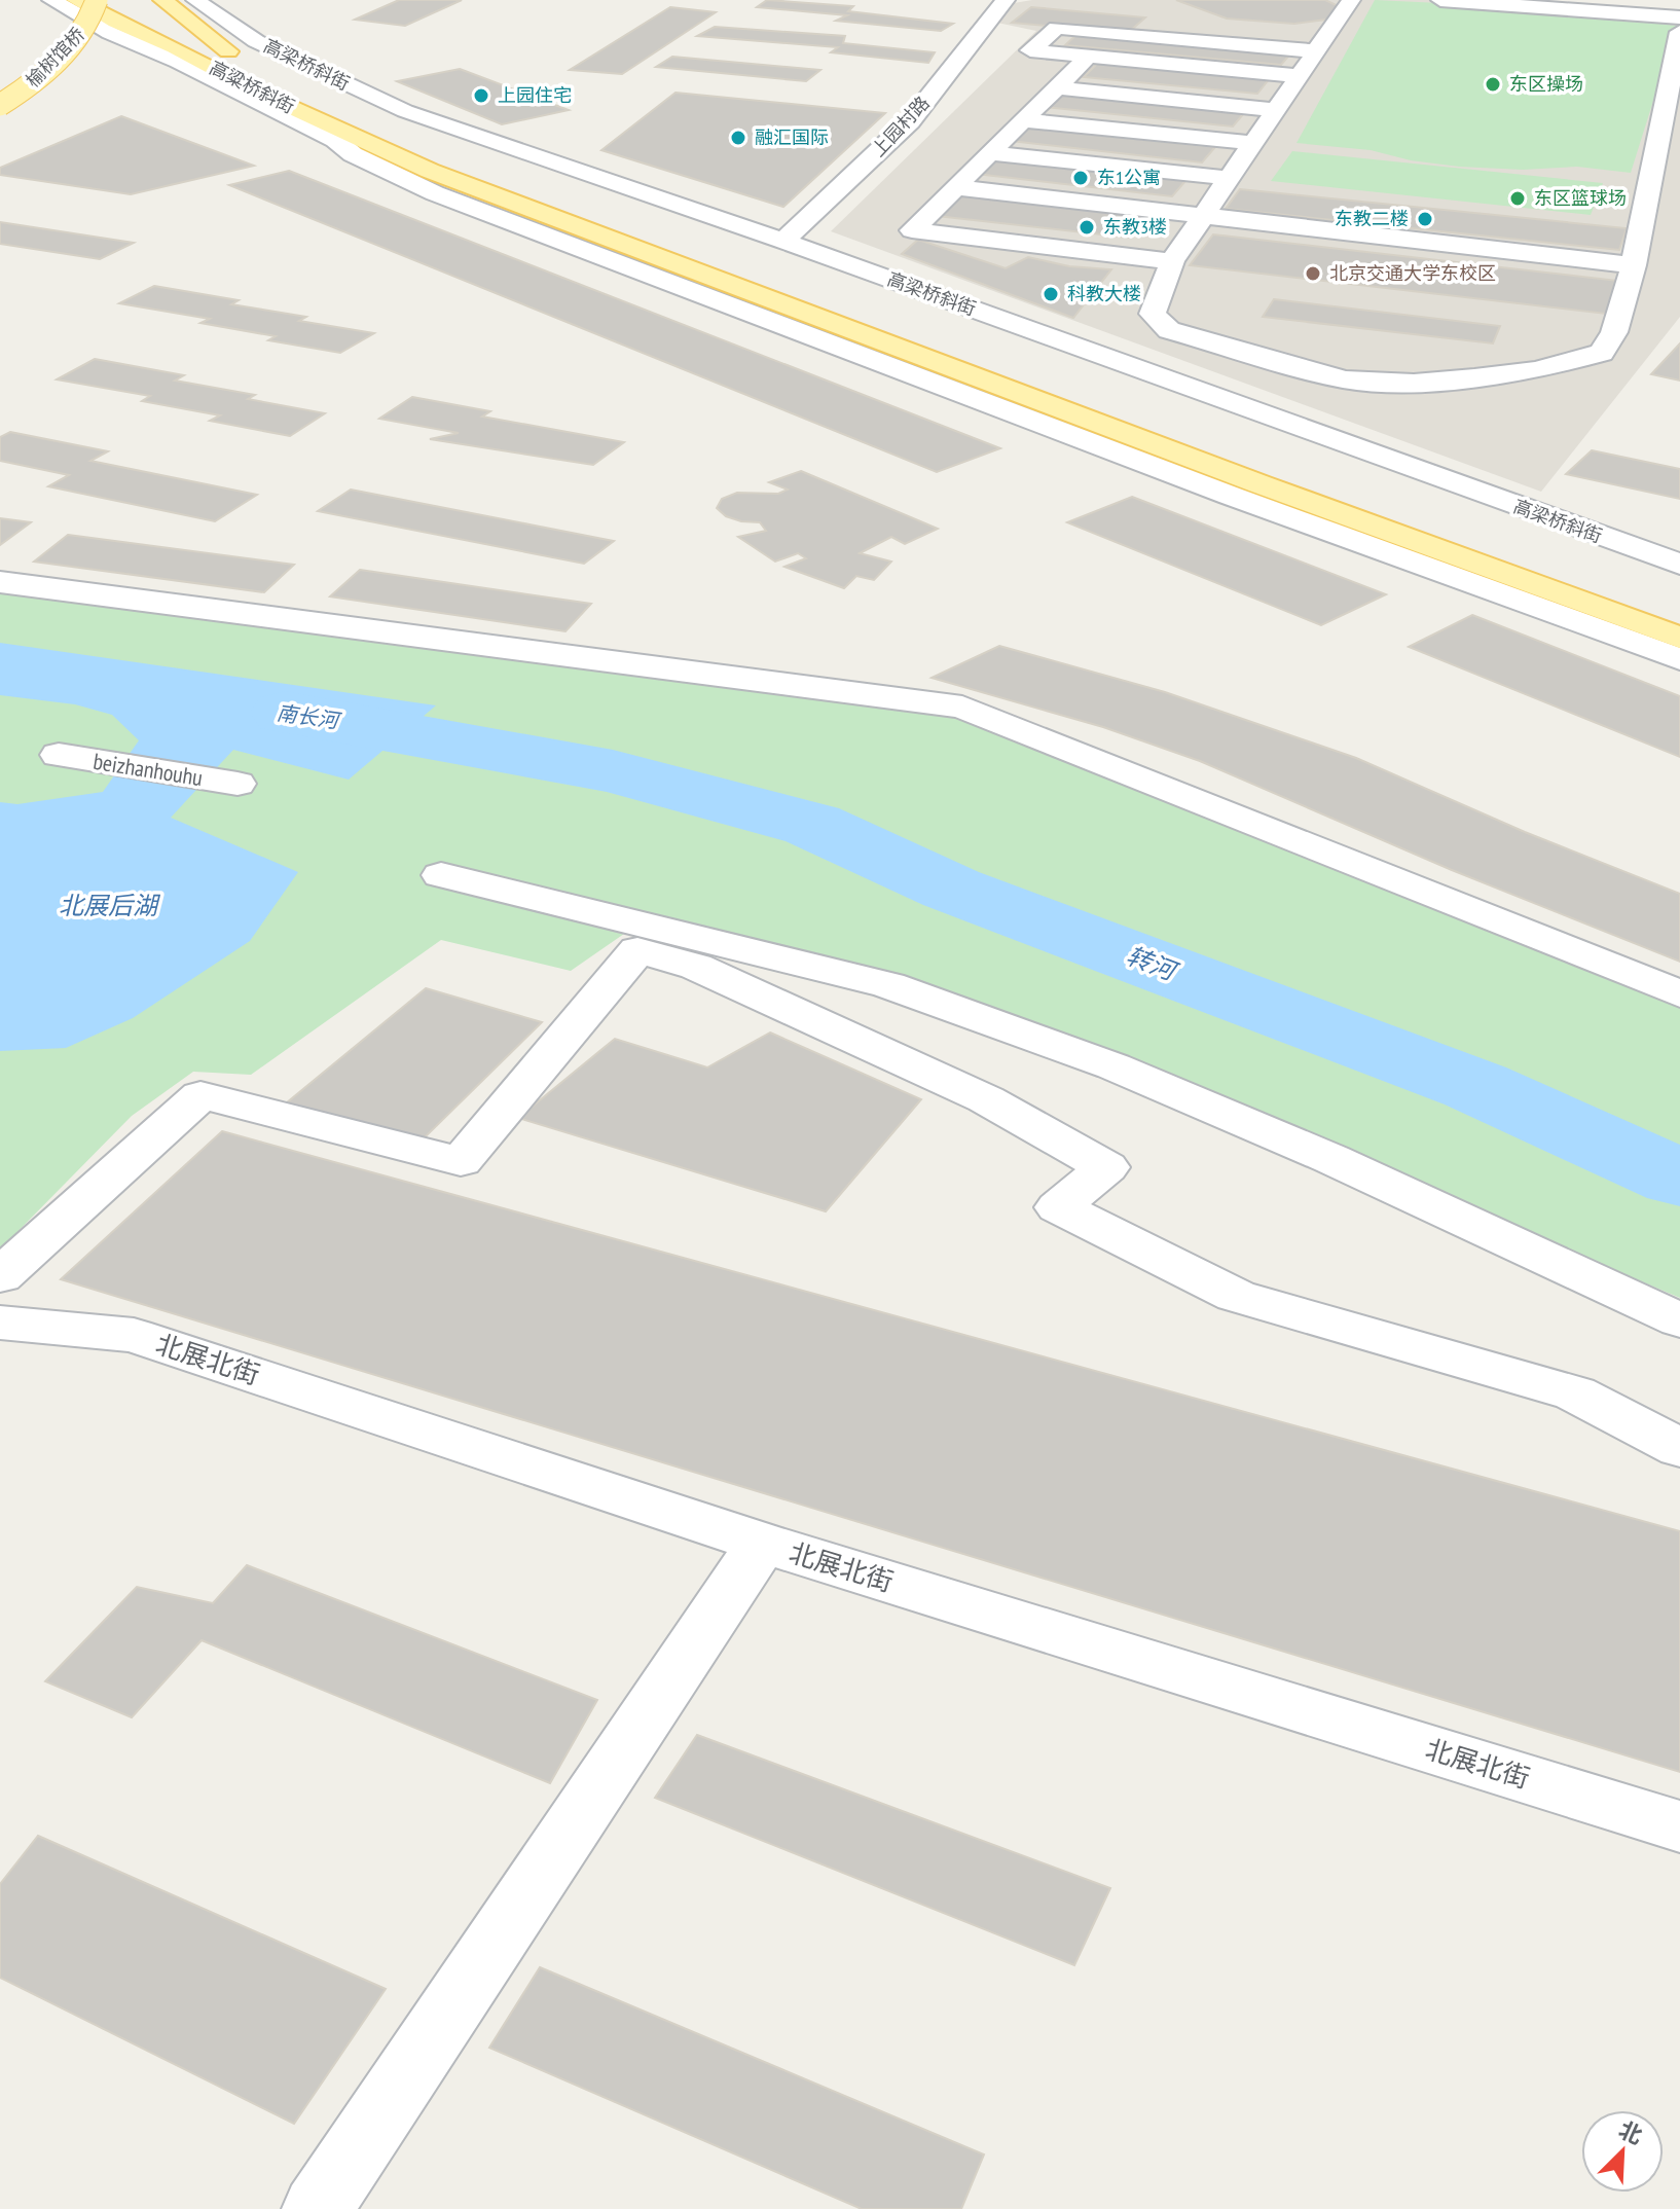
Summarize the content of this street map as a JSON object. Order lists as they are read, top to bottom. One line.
{"streets":{"main road":["榆树馆桥","高梁桥斜街","高粱桥斜街"],"street":["上园村路","beizhanhouhu","北展北街"]},"crossings":[["榆树馆桥","高粱桥斜街"],["高梁桥斜街","高粱桥斜街"],["高梁桥斜街","上园村路"]],"water":["南长河","北展后湖","转河"],"places":["东区操场","上园住宅","融汇国际","东1公寓","东区篮球场","东教二楼","东教3楼","北京交通大学东校区","科教大楼"],"north":"top right"}
